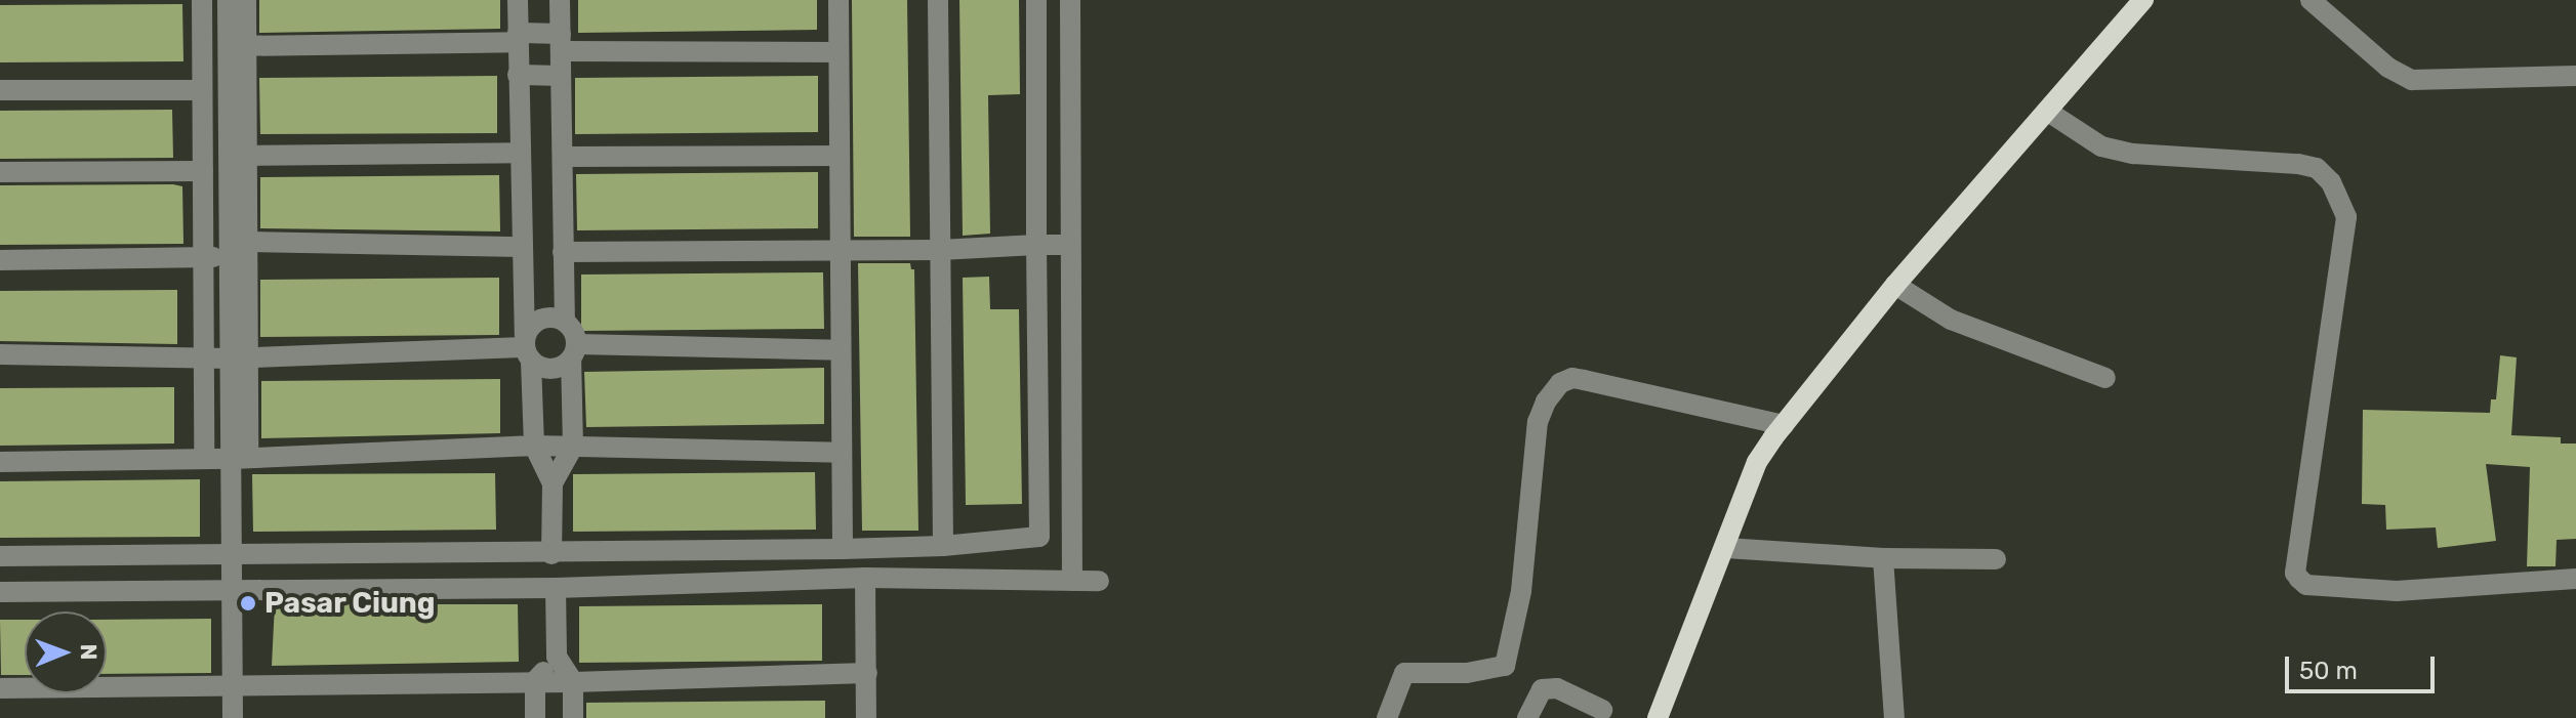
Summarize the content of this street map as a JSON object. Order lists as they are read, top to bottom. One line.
{"places":["Pasar Ciung"],"scale_bar":"50 m","north":"right"}
